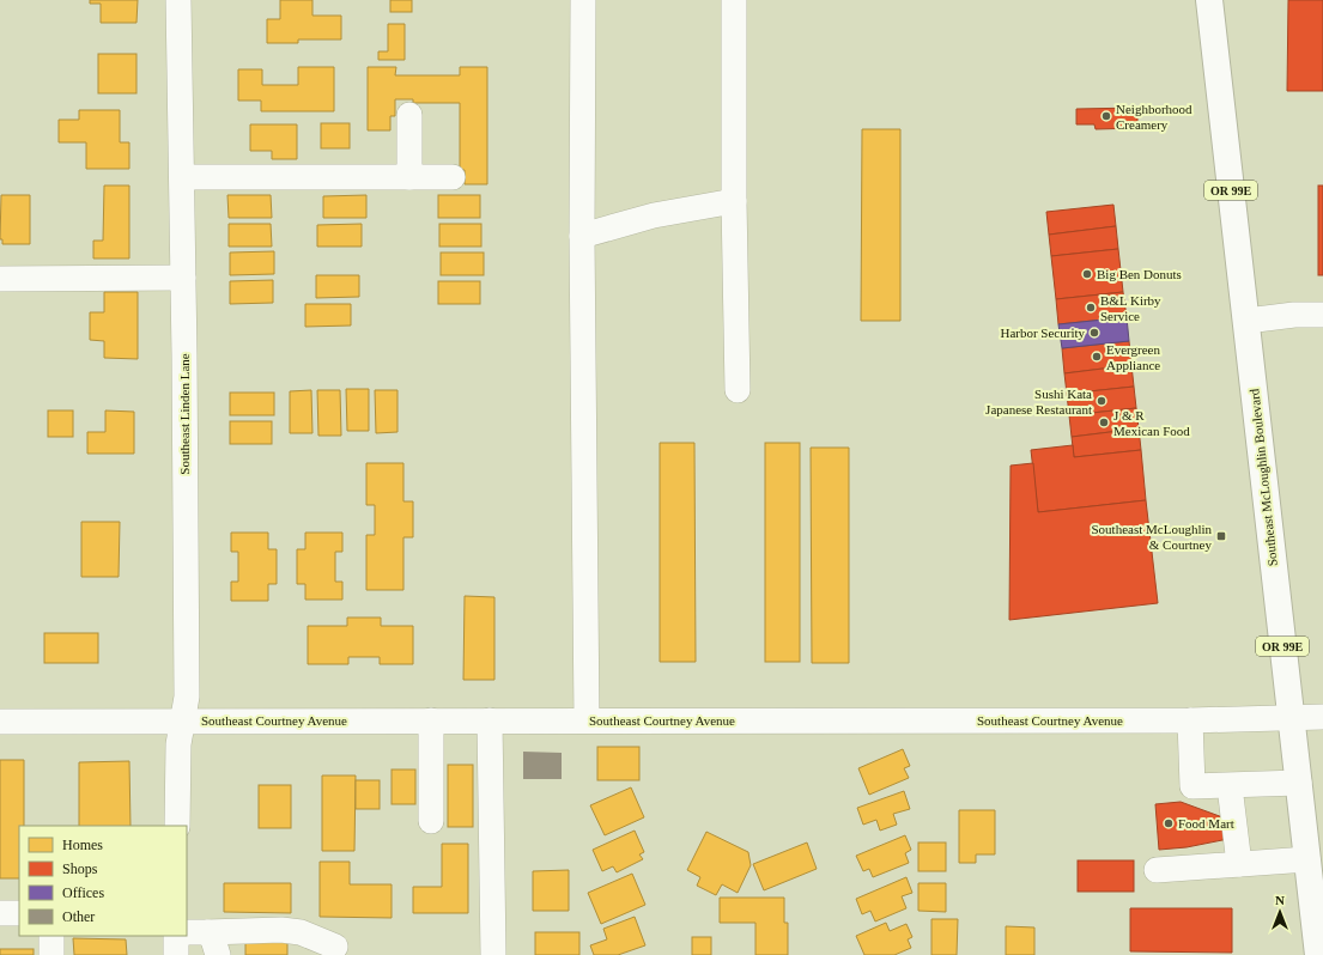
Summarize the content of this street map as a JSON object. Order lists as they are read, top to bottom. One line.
{"streets":{"main road":["OR 99E","Southeast McLoughlin Boulevard"],"street":["Southeast Linden Lane","Southeast Courtney Avenue"]},"crossings":[["Southeast Linden Lane","Southeast Courtney Avenue"],["Southeast McLoughlin Boulevard","Southeast Courtney Avenue"]],"places":{"other":["Neighborhood Creamery","Big Ben Donuts","B&L Kirby Service","Harbor Security","Evergreen Appliance","Sushi Kata Japanese Restaurant","J & R Mexican Food","Food Mart"],"transit":["Southeast McLoughlin & Courtney"]},"legend":["Homes","Shops","Offices","Other"],"north":"top"}
